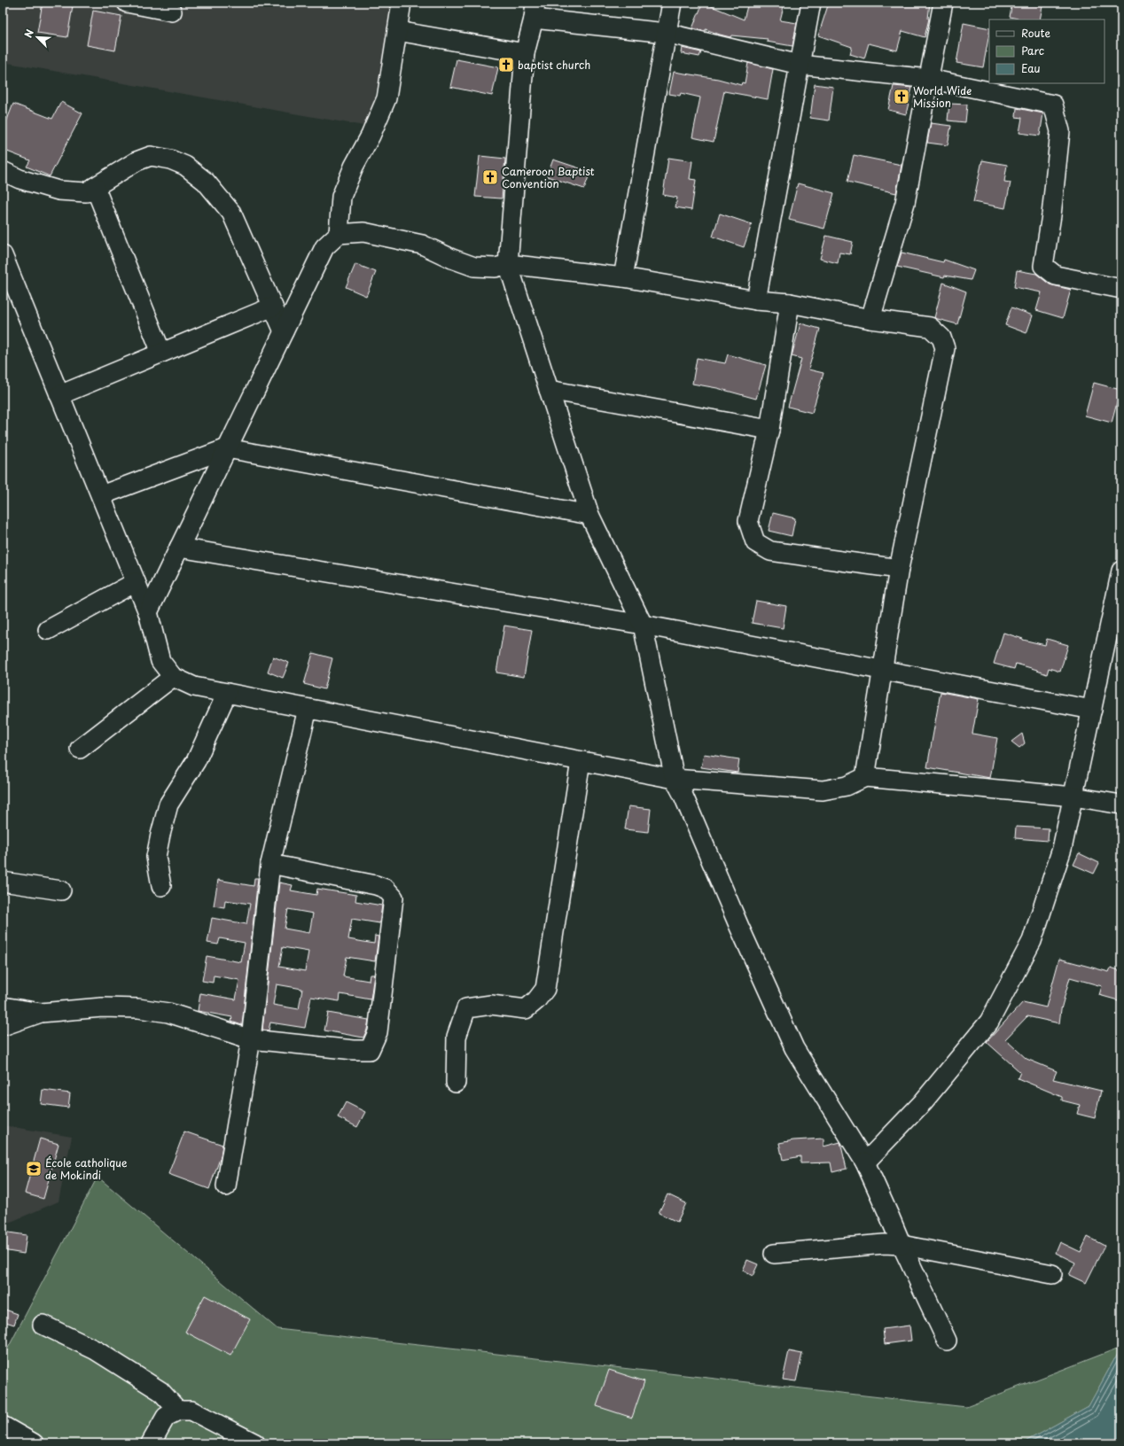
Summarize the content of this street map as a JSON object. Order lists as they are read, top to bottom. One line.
{"places":{"church":["baptist church","World Wide Mission","Cameroon Baptist Convention"],"school or university":["École catholique de Mokindi"]},"legend":["Route","Parc","Eau"],"north":"top left"}
